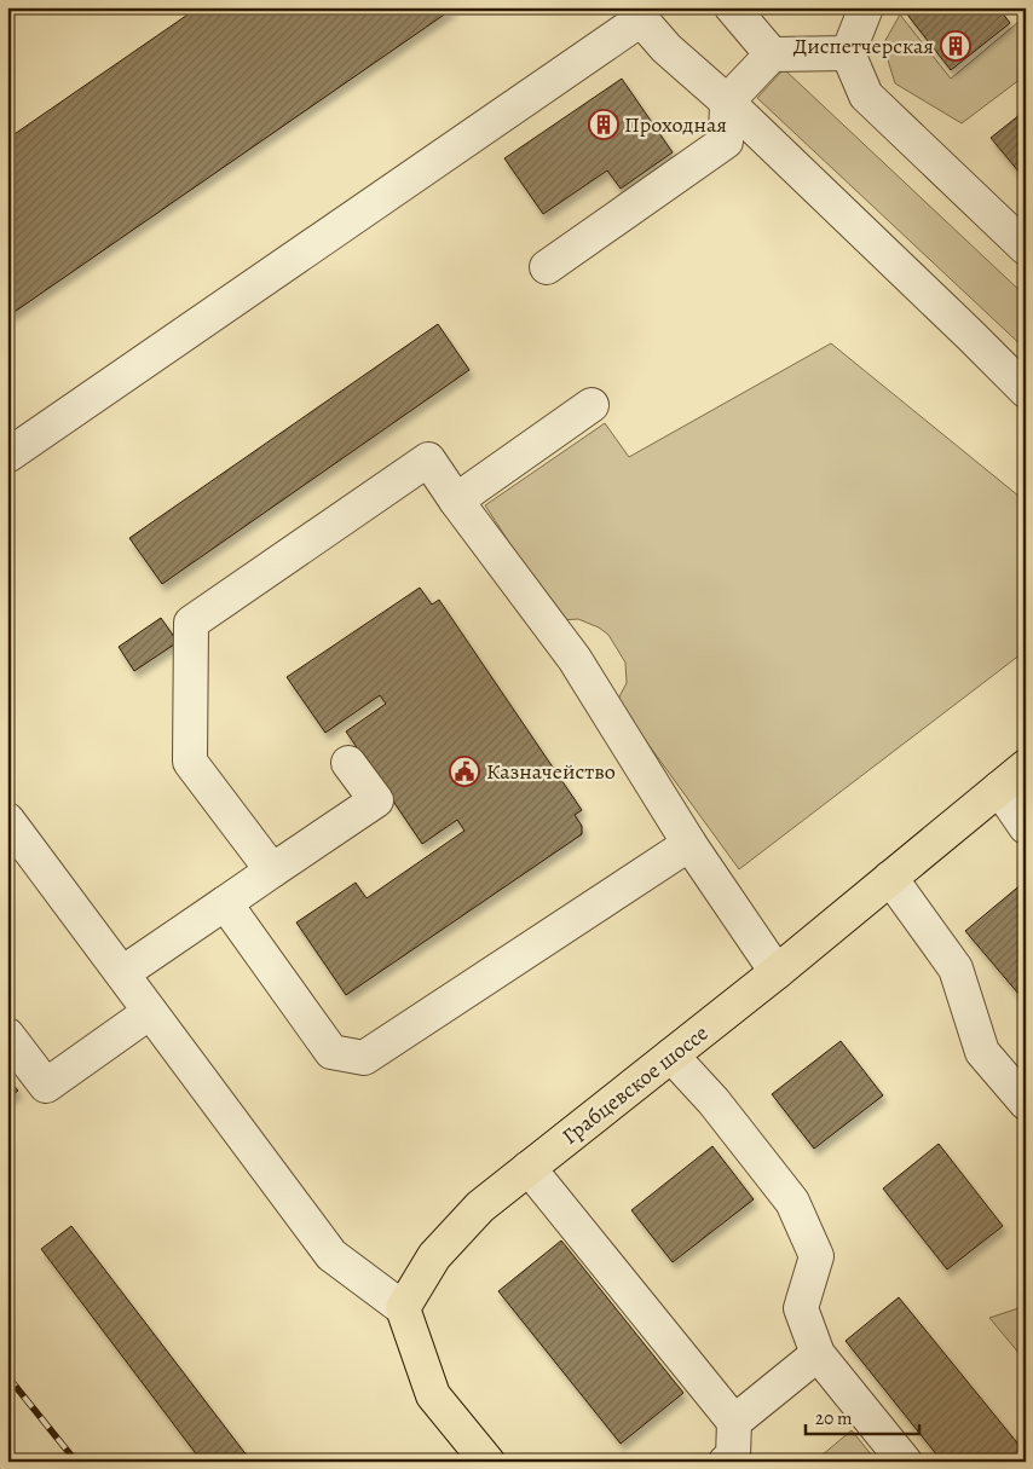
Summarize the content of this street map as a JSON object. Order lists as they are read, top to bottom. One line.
{"streets":{"main road":["Грабцевское шоссе"]},"places":{"building":["Диспетчерская","Проходная"],"public building":["Казначейство"]},"scale_bar":"20 m"}
